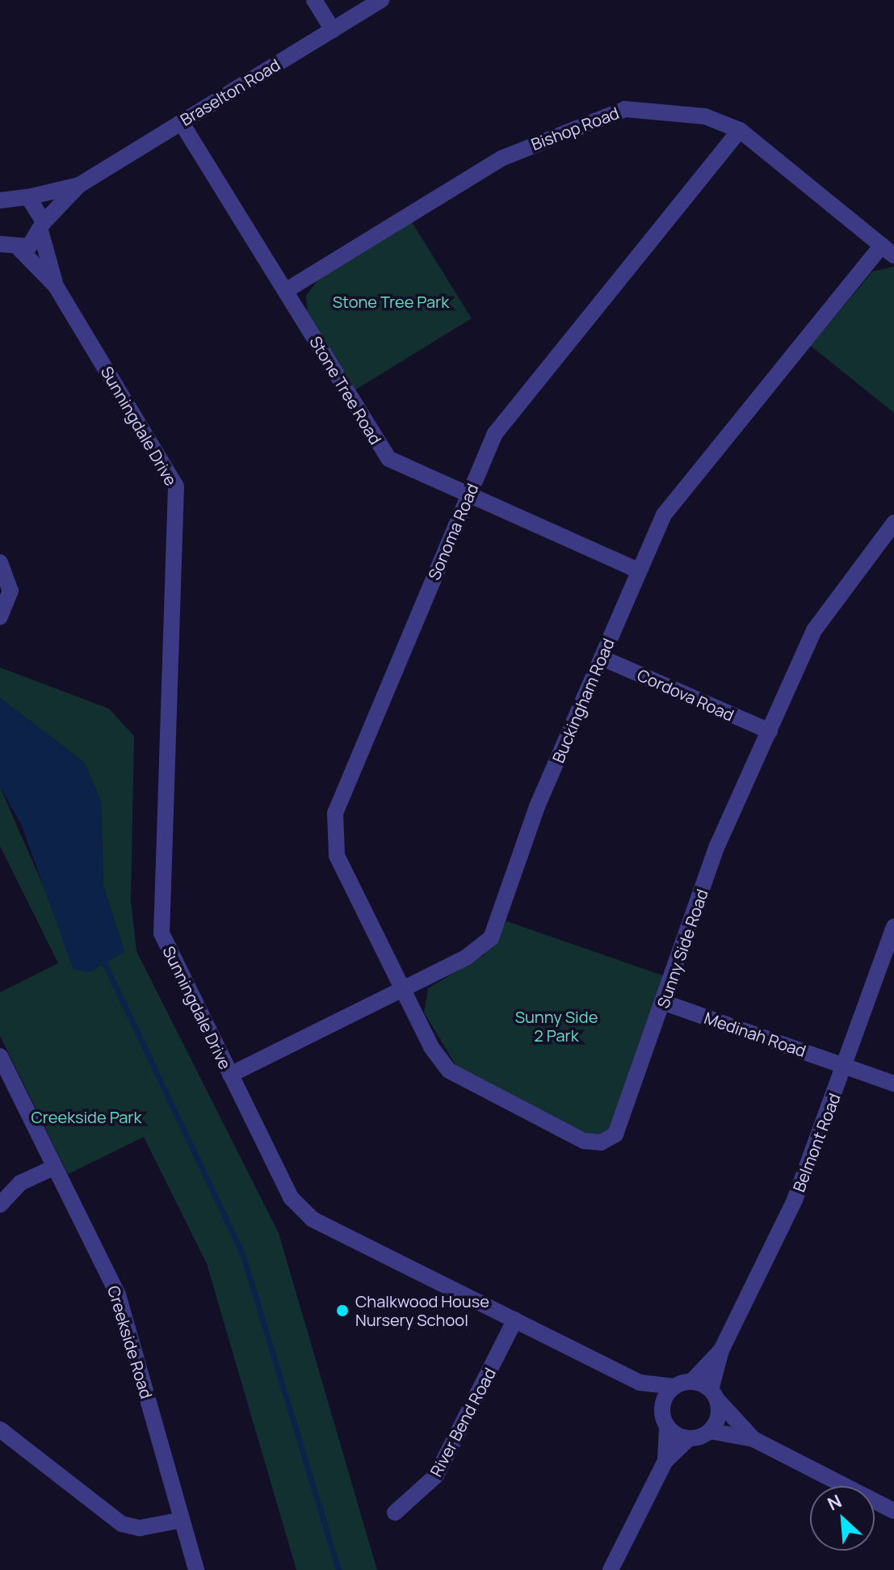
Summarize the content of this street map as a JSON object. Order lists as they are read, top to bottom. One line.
{"streets":{"street":["Braselton Road","Bishop Road","Stone Tree Road","Sunningdale Drive","Sonoma Road","Cordova Road","Buckingham Road","Sunny Side Road","Medinah Road","Belmont Road","Creekside Road","River Bend Road"]},"crossings":[["Braselton Road","Stone Tree Road"],["Braselton Road","Sunningdale Drive"],["Bishop Road","Stone Tree Road"],["Bishop Road","Sonoma Road"],["Bishop Road","Buckingham Road"],["Stone Tree Road","Sonoma Road"],["Stone Tree Road","Buckingham Road"],["Sunningdale Drive","Buckingham Road"],["Sunningdale Drive","Belmont Road"],["Sunningdale Drive","River Bend Road"],["Sonoma Road","Buckingham Road"],["Sonoma Road","Sunny Side Road"],["Cordova Road","Buckingham Road"],["Cordova Road","Sunny Side Road"],["Buckingham Road","Sunny Side Road"],["Sunny Side Road","Medinah Road"],["Medinah Road","Belmont Road"]],"parks":["Stone Tree Park","Sunny Side 2 Park","Creekside Park"],"places":["Chalkwood House Nursery School"],"north":"top left"}
